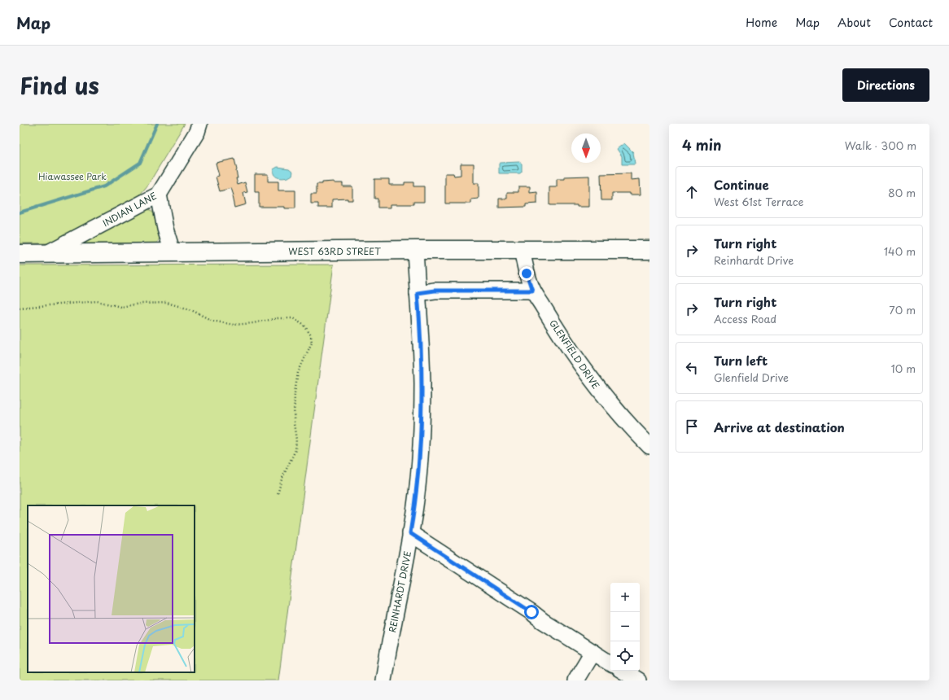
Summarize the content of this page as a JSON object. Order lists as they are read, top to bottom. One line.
{"streets":{"main road":["WEST 63RD STREET"],"street":["INDIAN LANE","GLENFIELD DRIVE","REINHARDT DRIVE"]},"crossings":[["INDIAN LANE","WEST 63RD STREET"],["WEST 63RD STREET","GLENFIELD DRIVE"],["WEST 63RD STREET","REINHARDT DRIVE"]],"parks":["Hiawassee Park"],"north":"bottom","page":{"header":"Map","nav":["Home","Map","About","Contact"],"title":"Find us","buttons":"Directions","heading":["4 min","Walk · 300 m"],"list":[["Continue","West 61st Terrace","80 m"],["Turn right","Reinhardt Drive","140 m"],["Turn right","Access Road","70 m"],["Turn left","Glenfield Drive","10 m"],"Arrive at destination"],"map_buttons":["+","−"]}}
